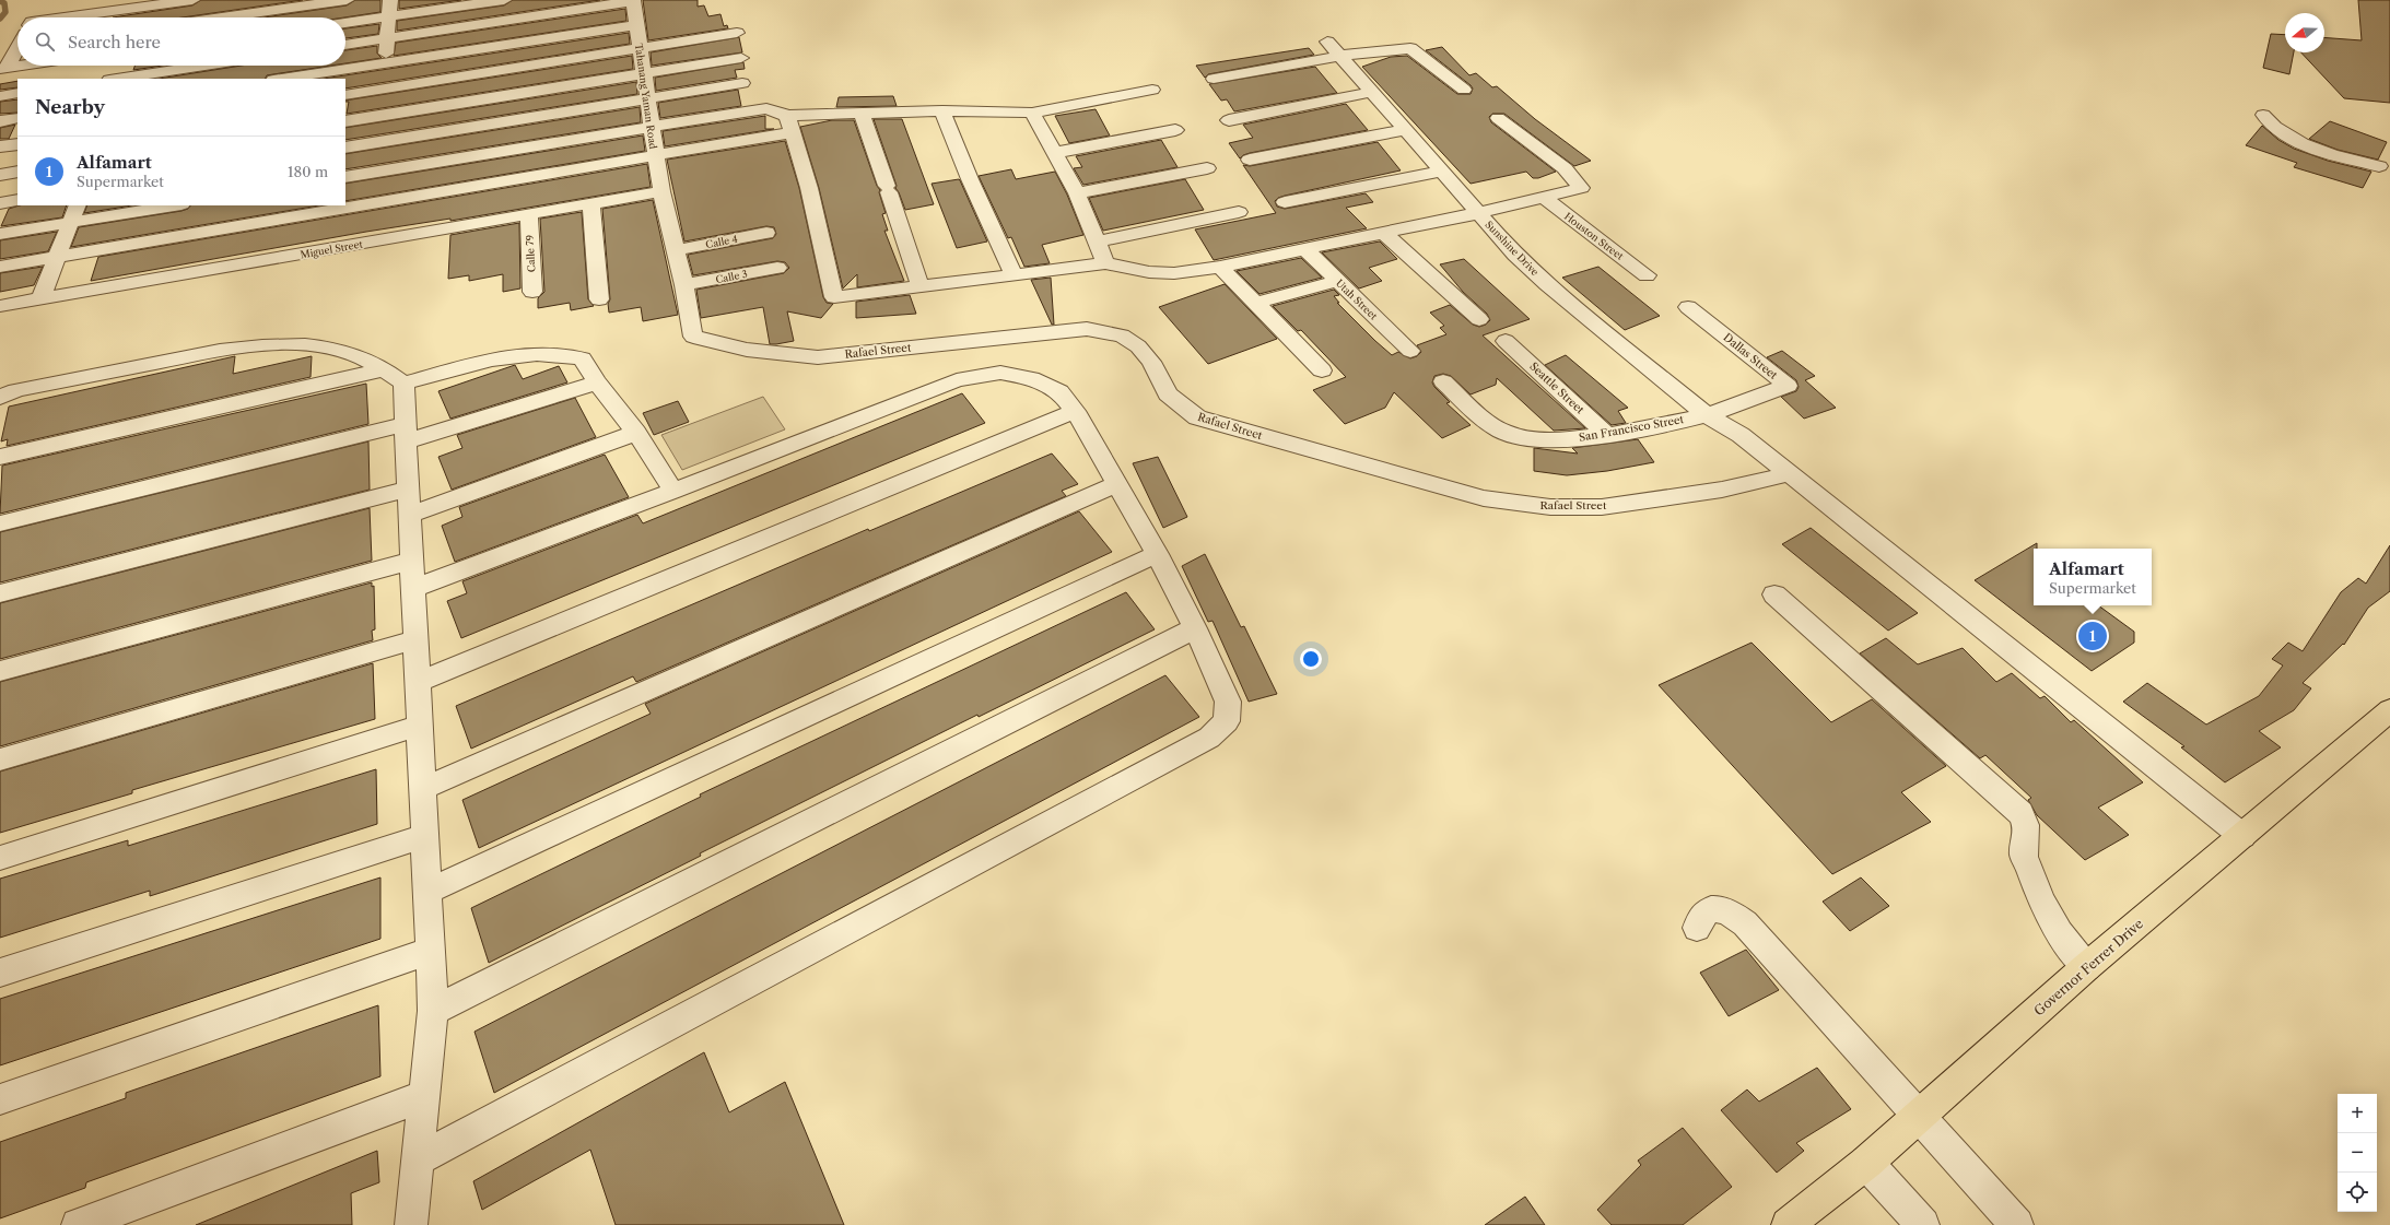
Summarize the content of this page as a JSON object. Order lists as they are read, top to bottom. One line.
{"streets":{"main road":["Governor Ferrer Drive"],"street":["Tahanang Yaman Road","Houston Street","Calle 4","Sunshine Drive","Miguel Street","Calle 79","Calle 3","Utah Street","Rafael Street","Dallas Street","Seattle Street","San Francisco Street"]},"crossings":[["Tahanang Yaman Road","Miguel Street"],["Tahanang Yaman Road","Rafael Street"],["Calle 4","Rafael Street"],["Sunshine Drive","Rafael Street"],["Sunshine Drive","Dallas Street"],["Sunshine Drive","San Francisco Street"],["Sunshine Drive","Governor Ferrer Drive"],["Miguel Street","Calle 79"],["Miguel Street","Rafael Street"],["Calle 3","Rafael Street"],["Dallas Street","San Francisco Street"],["Seattle Street","San Francisco Street"]],"north":"left","page":{"search":"Search here","heading":"Nearby","list":[{"mark":"1","name":"Alfamart","note":"Supermarket","value":"180 m"}],"popup":["Alfamart","Supermarket"],"pins":"1","map_buttons":["+","−"]}}
